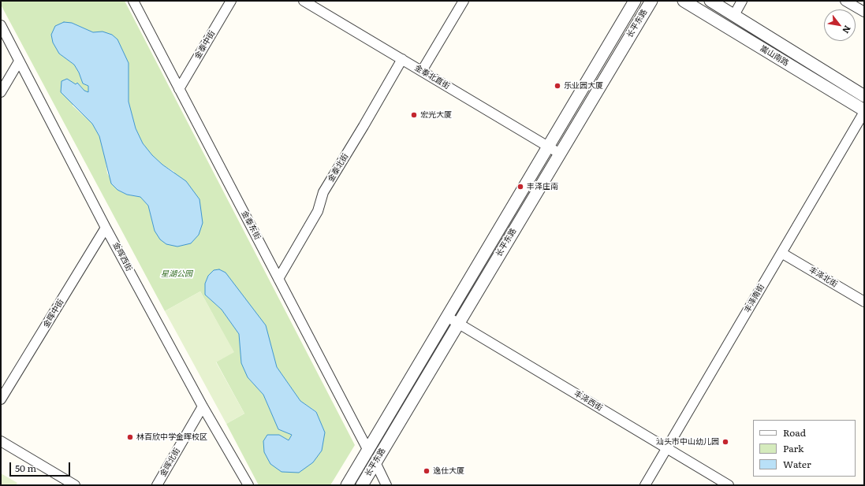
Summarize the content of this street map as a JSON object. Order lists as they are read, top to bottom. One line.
{"streets":{"street":["长平东路","金泰中街","嵩山南路","金泰北直街","金泰北街","金泰东街","金晖西街","丰泽北街","丰泽南街","金晖中街","丰泽西街","金晖北街"]},"crossings":[["长平东路","金泰北直街"],["长平东路","金泰东街"],["长平东路","丰泽西街"],["金泰中街","金泰东街"],["嵩山南路","丰泽南街"],["金泰北直街","金泰北街"],["金泰北街","金泰东街"],["金晖西街","金晖中街"],["金晖西街","金晖北街"],["丰泽北街","丰泽南街"],["丰泽南街","丰泽西街"]],"parks":["星湖公园"],"places":["乐业园大厦","宏光大厦","丰泽庄南","林百欣中学金晖校区","汕头市中山幼儿园","逸仕大厦"],"legend":["Road","Park","Water"],"scale_bar":"50 m","north":"bottom right"}
